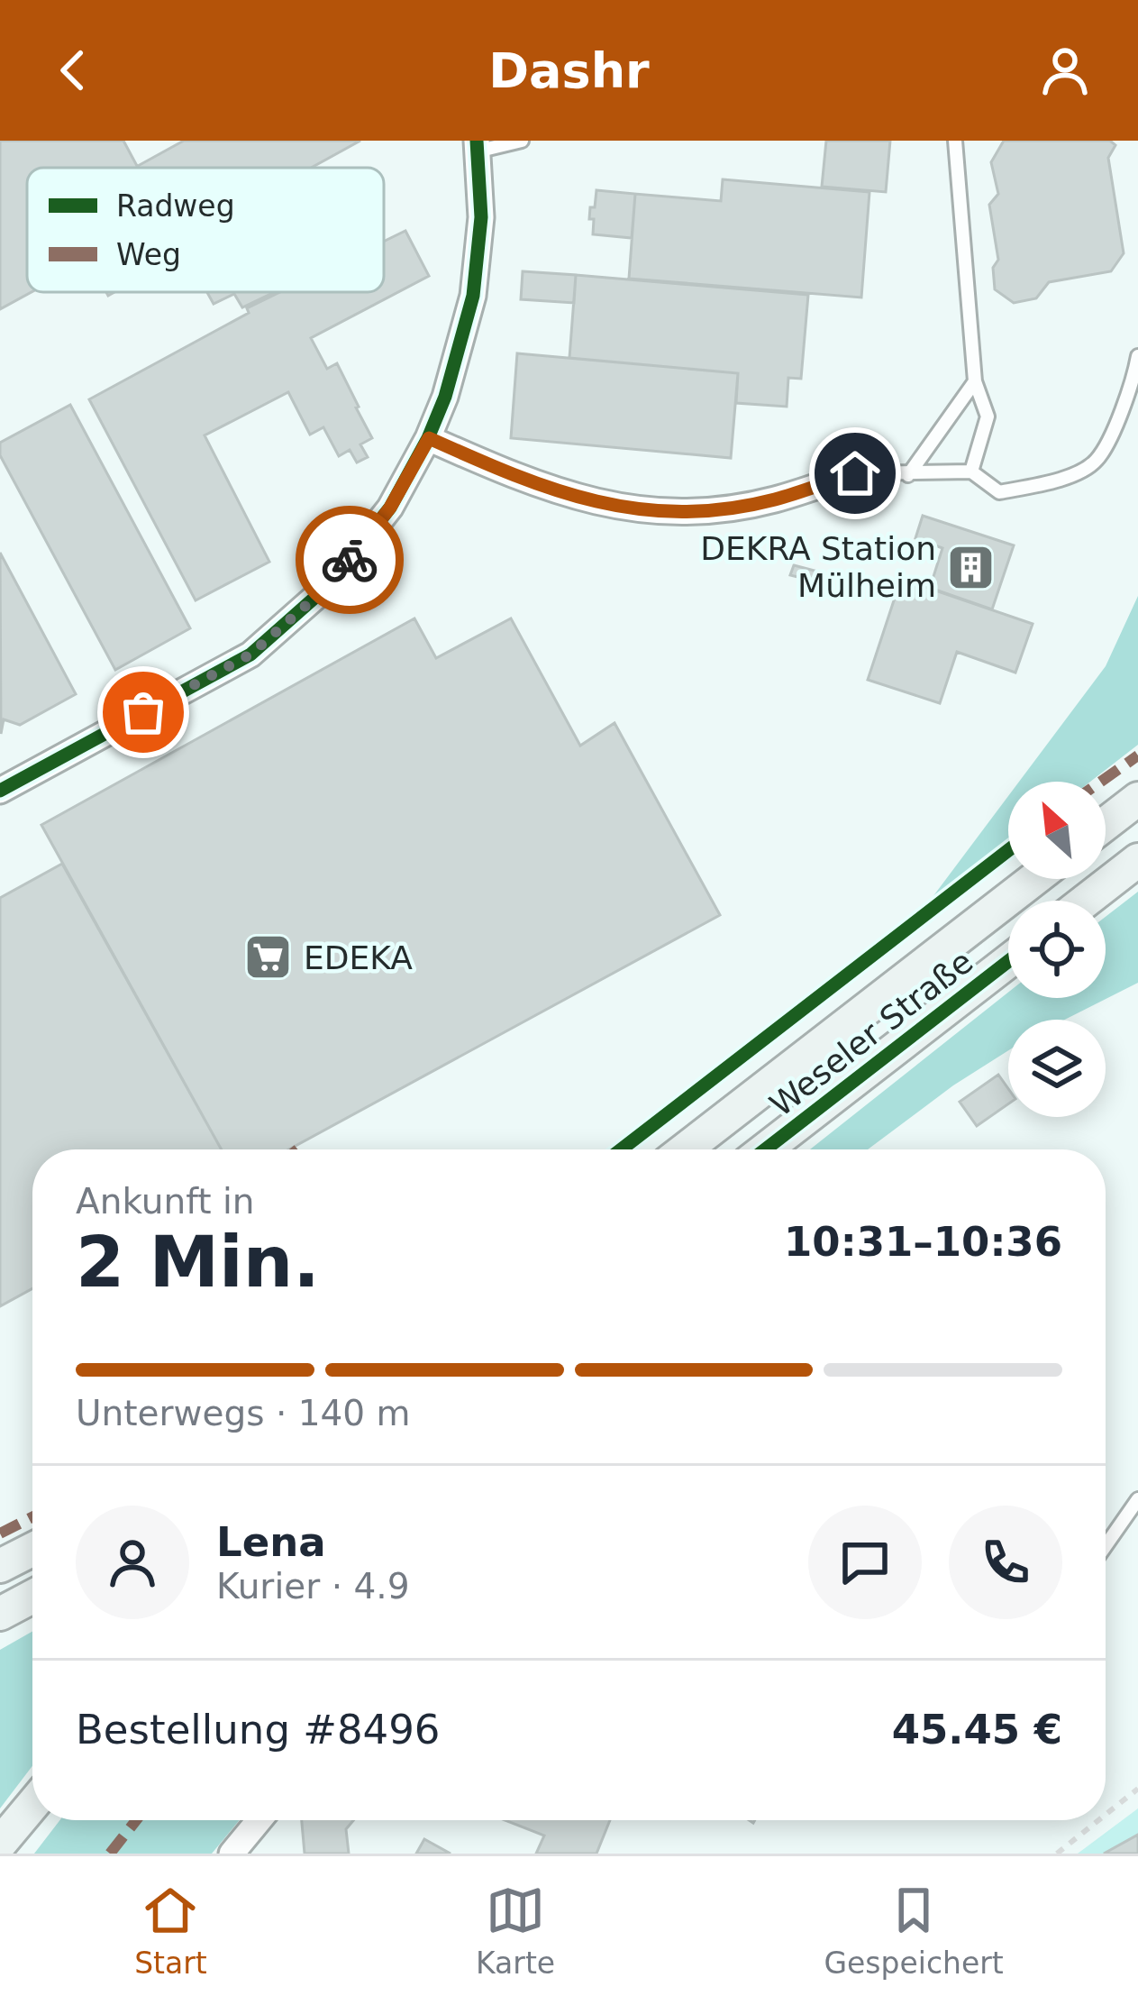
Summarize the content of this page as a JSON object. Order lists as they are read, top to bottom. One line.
{"streets":{"main road":["Weseler Straße"]},"places":{"building":["DEKRA Station Mülheim"],"supermarket":["EDEKA"]},"legend":["Radweg","Weg"],"north":"top left","page":{"header":"Dashr","heading":["2 Min.","Ankunft in","10:31–10:36"],"panel":["Lena","Kurier · 4.9","Bestellung #8496","45.45 €"],"bar":"Unterwegs · 140 m","tabs":["Start","Karte","Gespeichert"]}}
